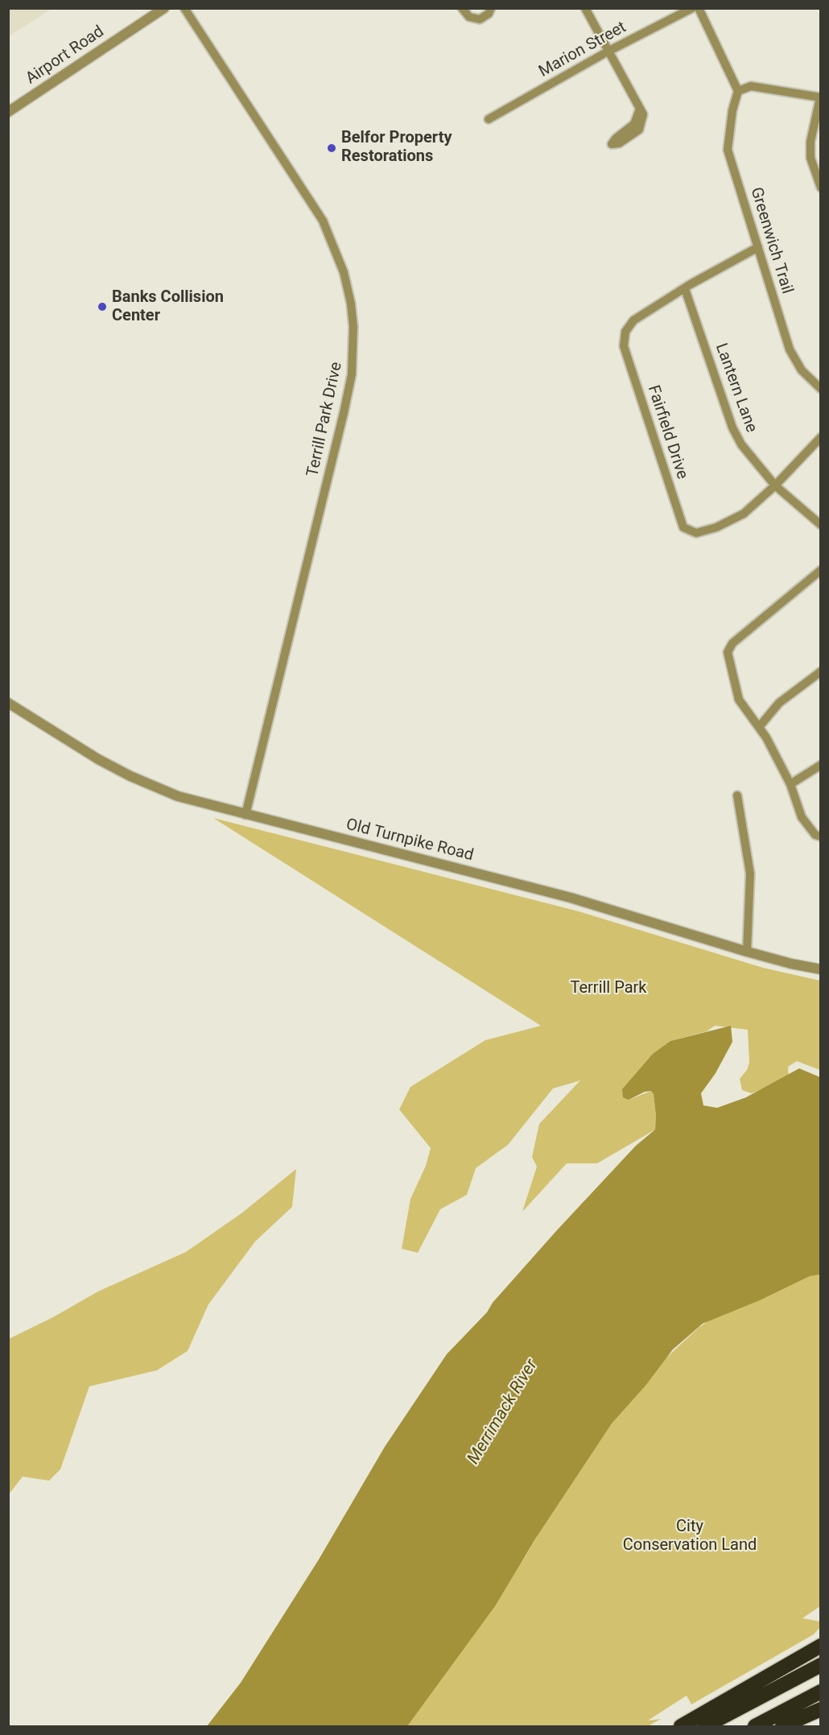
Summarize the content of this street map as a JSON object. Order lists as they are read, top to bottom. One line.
{"streets":{"street":["Marion Street","Airport Road","Greenwich Trail","Lantern Lane","Terrill Park Drive","Fairfield Drive","Old Turnpike Road"]},"crossings":[["Greenwich Trail","Fairfield Drive"],["Lantern Lane","Fairfield Drive"],["Terrill Park Drive","Old Turnpike Road"]],"water":["Merrimack River"],"parks":["Terrill Park","City Conservation Land"],"places":["Belfor Property Restorations","Banks Collision Center"]}
